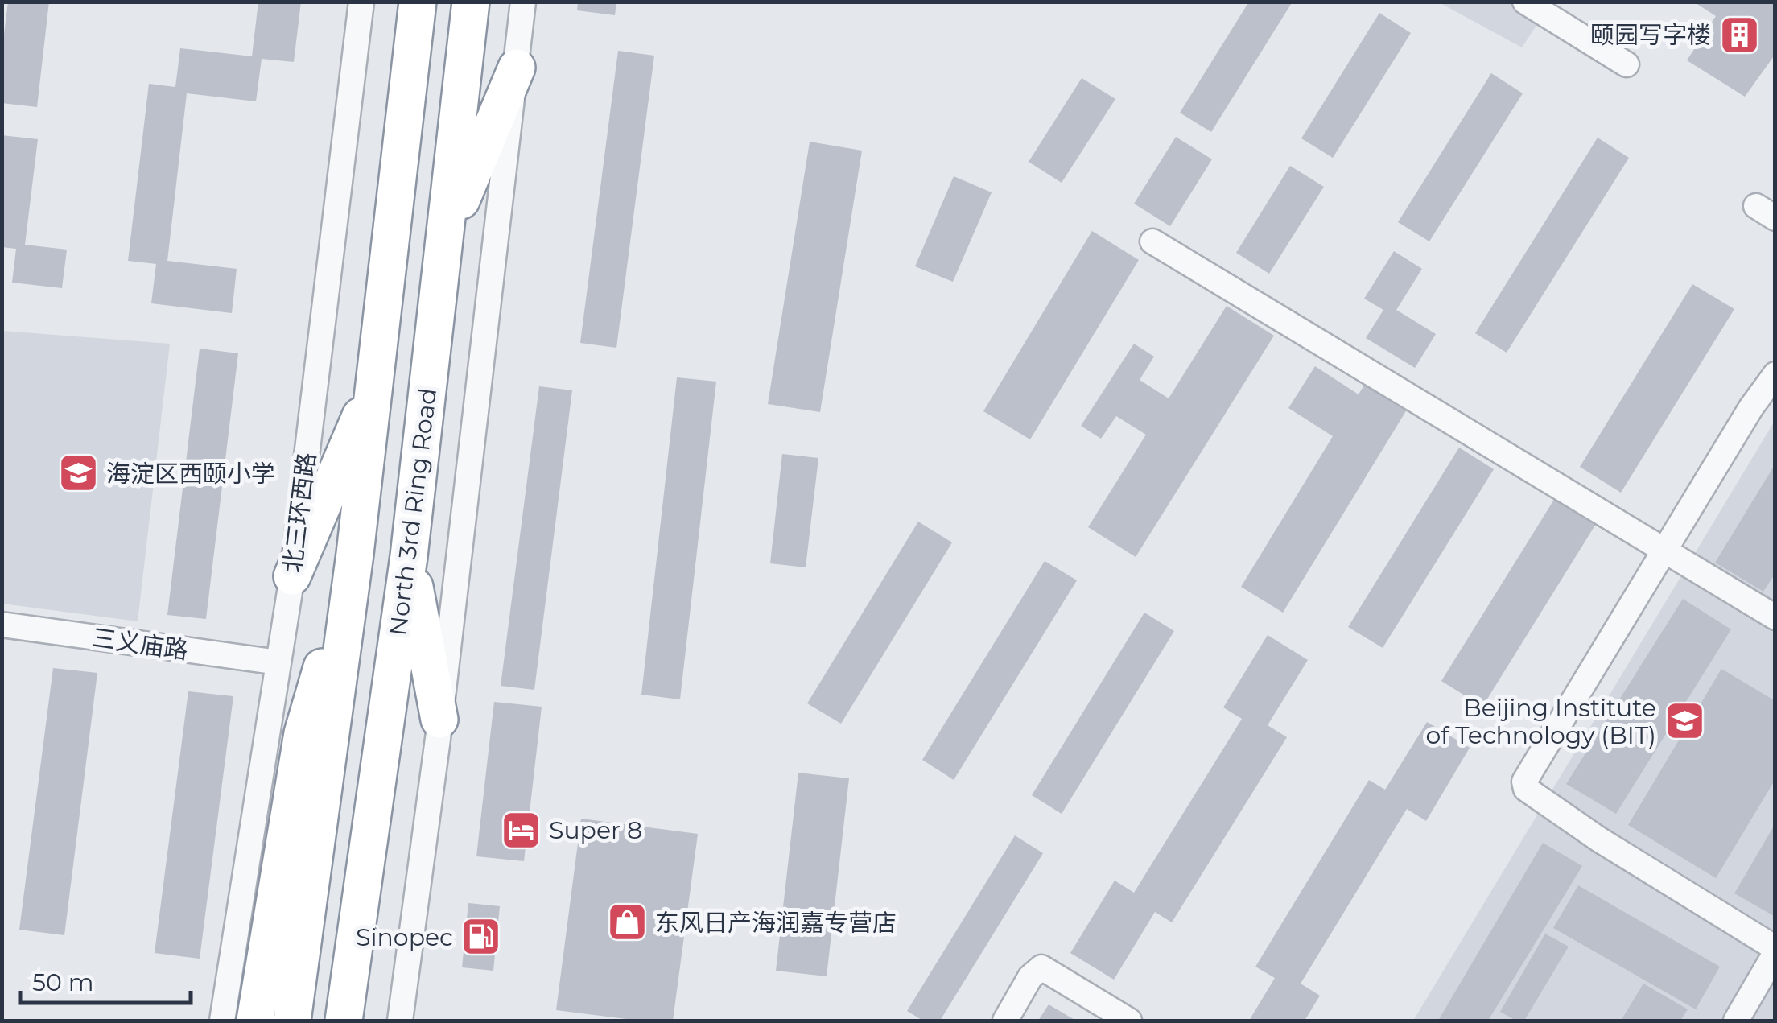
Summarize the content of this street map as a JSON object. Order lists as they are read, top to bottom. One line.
{"streets":{"highway":["North 3rd Ring Road"],"street":["北三环西路","三义庙路"]},"crossings":[["北三环西路","三义庙路"]],"places":{"building":["颐园写字楼"],"school or university":["海淀区西颐小学","Beijing Institute of Technology (BIT)"],"hotel":["Super 8"],"shop":["东风日产海润嘉专营店"],"fuel station":["Sinopec"]},"scale_bar":"50 m"}
